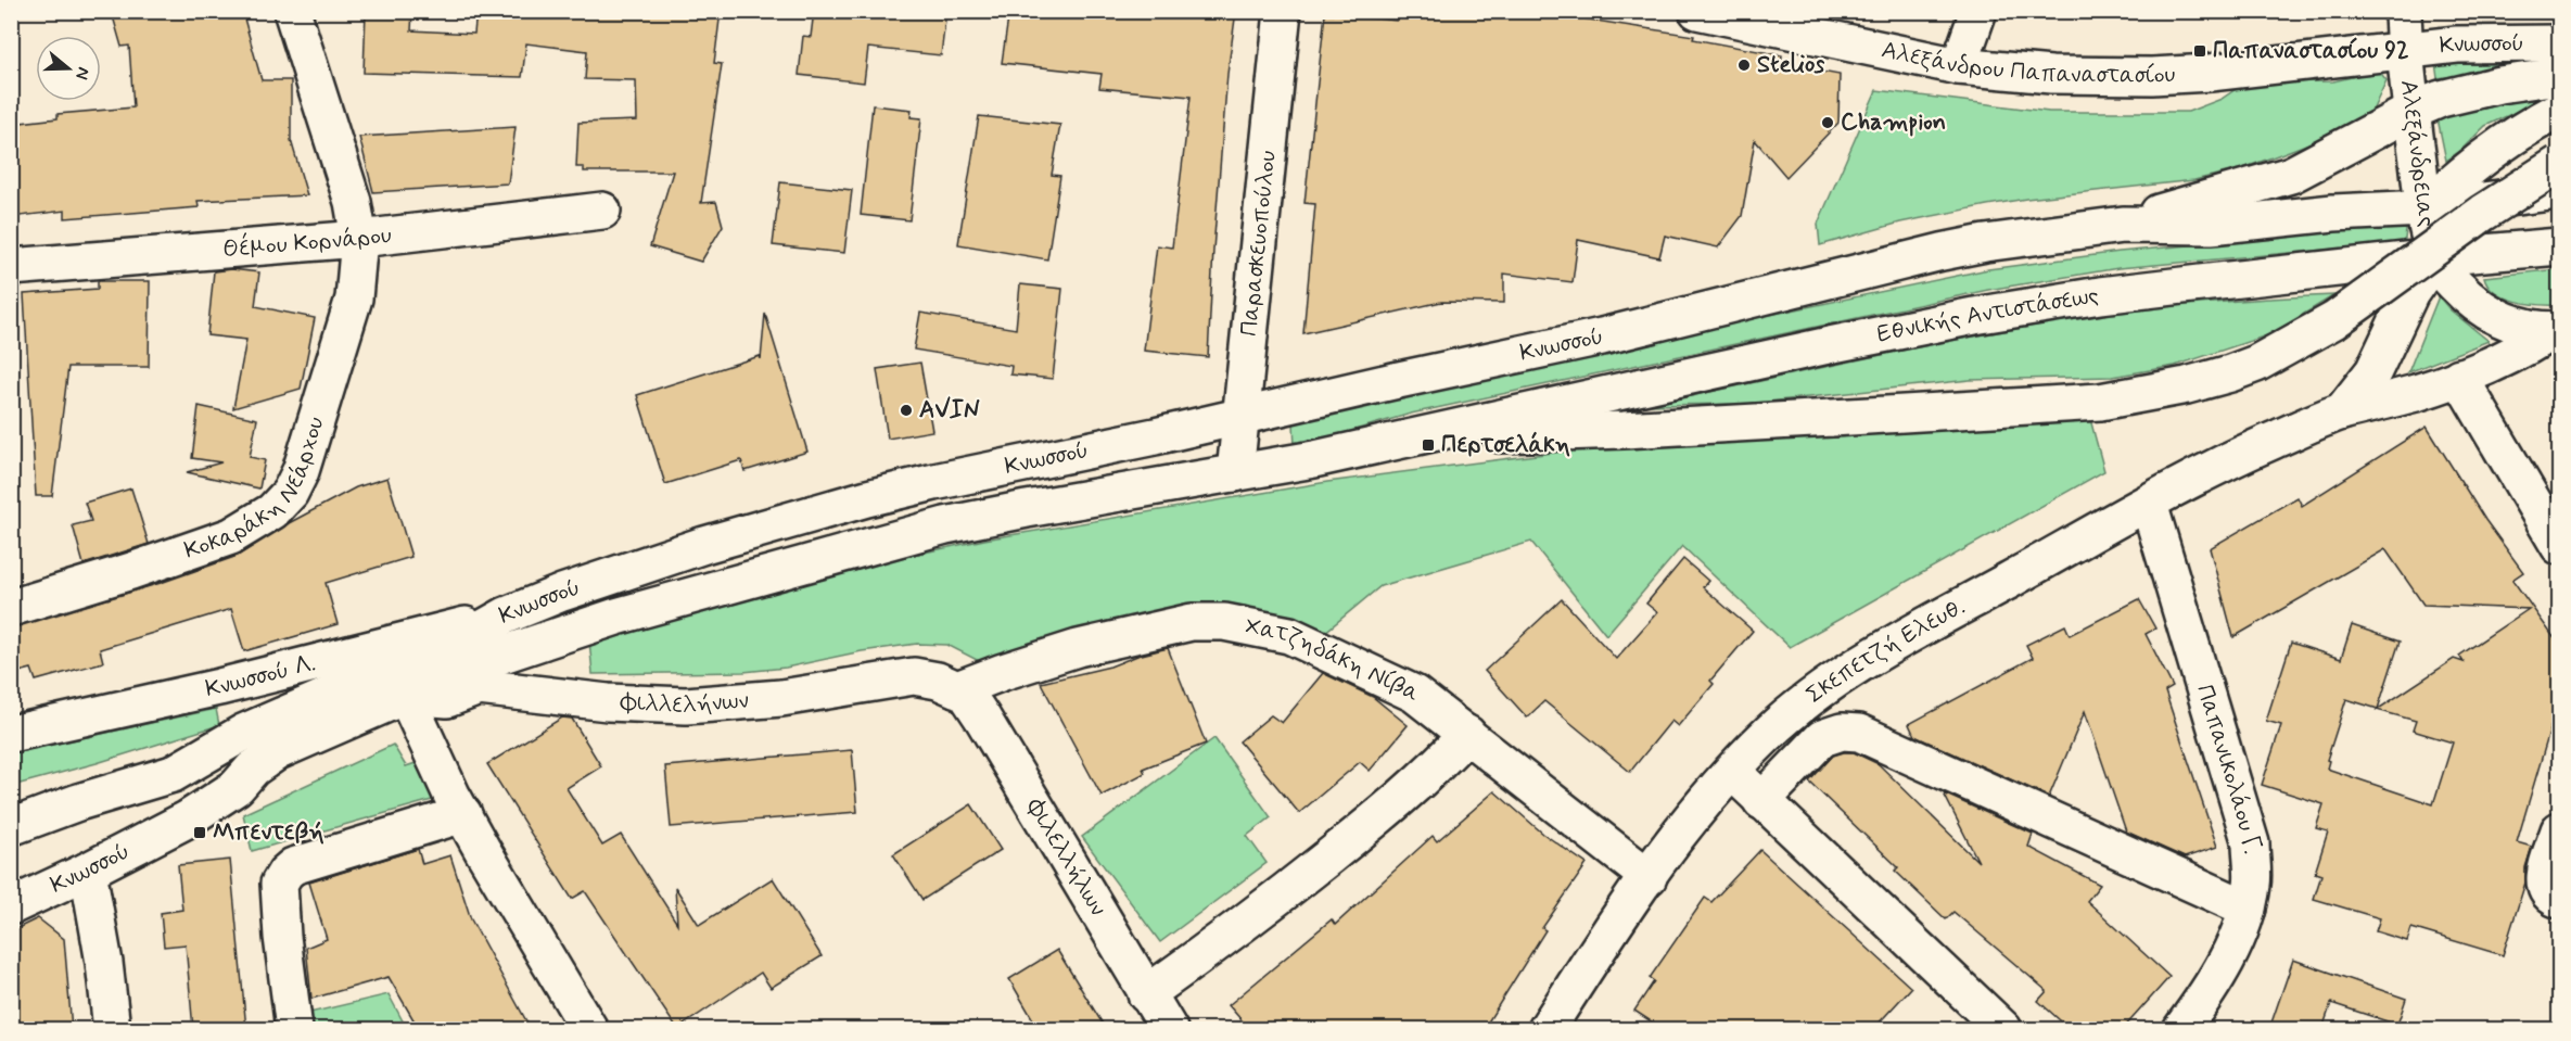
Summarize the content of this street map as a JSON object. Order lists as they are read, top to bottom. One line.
{"streets":{"street":["Κνωσσού","Αλεξάνδρου Παπαναστασίου","Αλεξάνδρειας","Θέμου Κορνάρου","Παρασκευοπούλου","Εθνικής Αντιστάσεως","Κοκαράκη Νεάρχου","Σκεπετζή Ελευθ.","Χατζηδάκη Νίβα","Κνωσσού Λ.","Φιλλελήνων","Παπανικολάου Γ.","Φιλελλήλων"]},"crossings":[["Κνωσσού","Αλεξάνδρου Παπαναστασίου"],["Κνωσσού","Αλεξάνδρειας"],["Κνωσσού","Παρασκευοπούλου"],["Κνωσσού","Εθνικής Αντιστάσεως"],["Κνωσσού","Κνωσσού Λ."],["Κνωσσού","Φιλλελήνων"],["Αλεξάνδρου Παπαναστασίου","Αλεξάνδρειας"],["Αλεξάνδρειας","Εθνικής Αντιστάσεως"],["Θέμου Κορνάρου","Κοκαράκη Νεάρχου"],["Σκεπετζή Ελευθ.","Χατζηδάκη Νίβα"],["Σκεπετζή Ελευθ.","Παπανικολάου Γ."],["Χατζηδάκη Νίβα","Φιλλελήνων"],["Χατζηδάκη Νίβα","Φιλελλήλων"],["Φιλλελήνων","Φιλελλήλων"]],"places":{"transit":["Παπαναστασίου 92","Περτσελάκη","Μπεντεβή"],"other":["Stelios","Champion","AVIN"]},"north":"right"}
